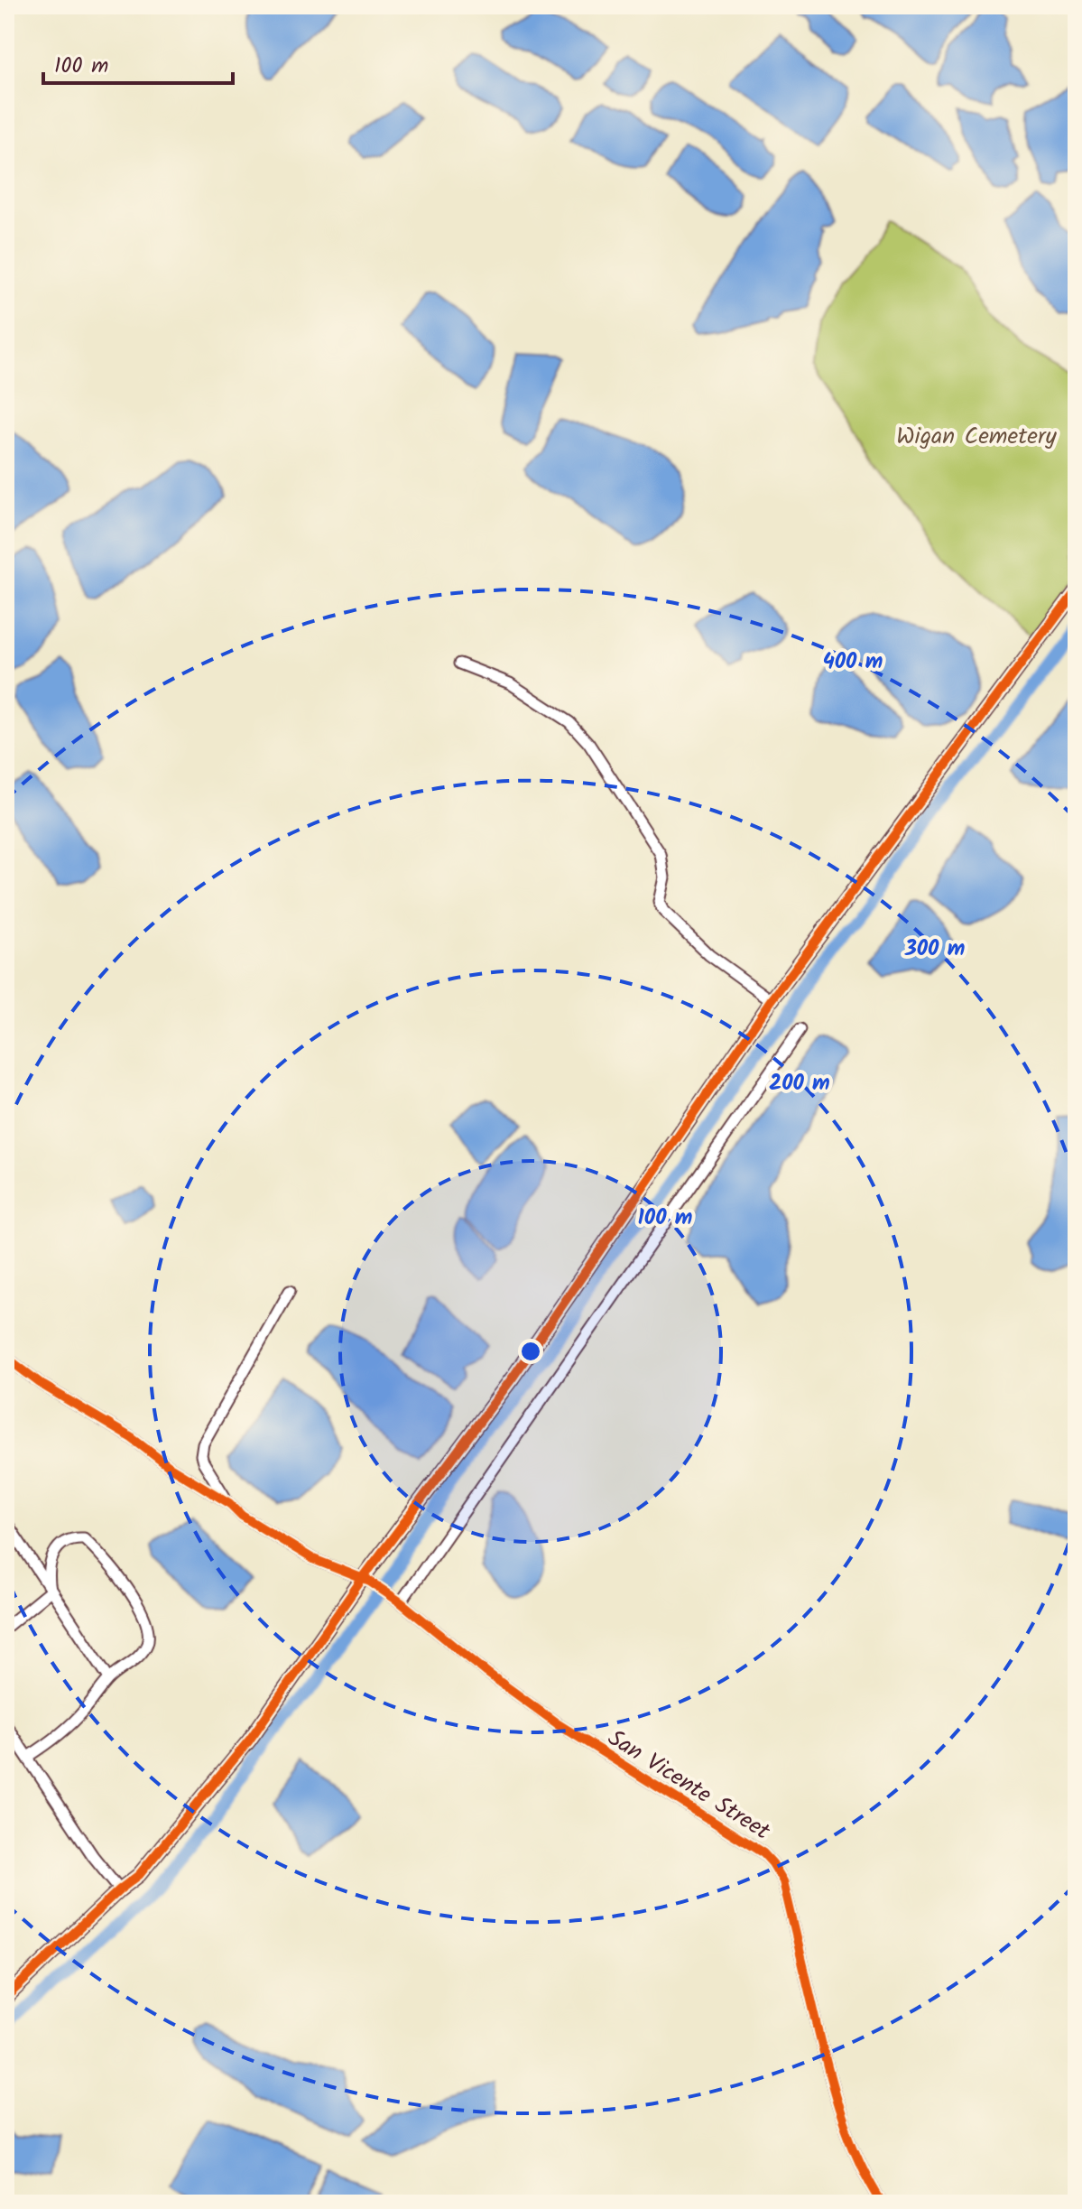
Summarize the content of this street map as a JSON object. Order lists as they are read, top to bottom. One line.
{"streets":{"street":["San Vicente Street"]},"parks":["Wigan Cemetery"],"scale_bar":"100 m","rings":["400 m","300 m","200 m","100 m"]}
